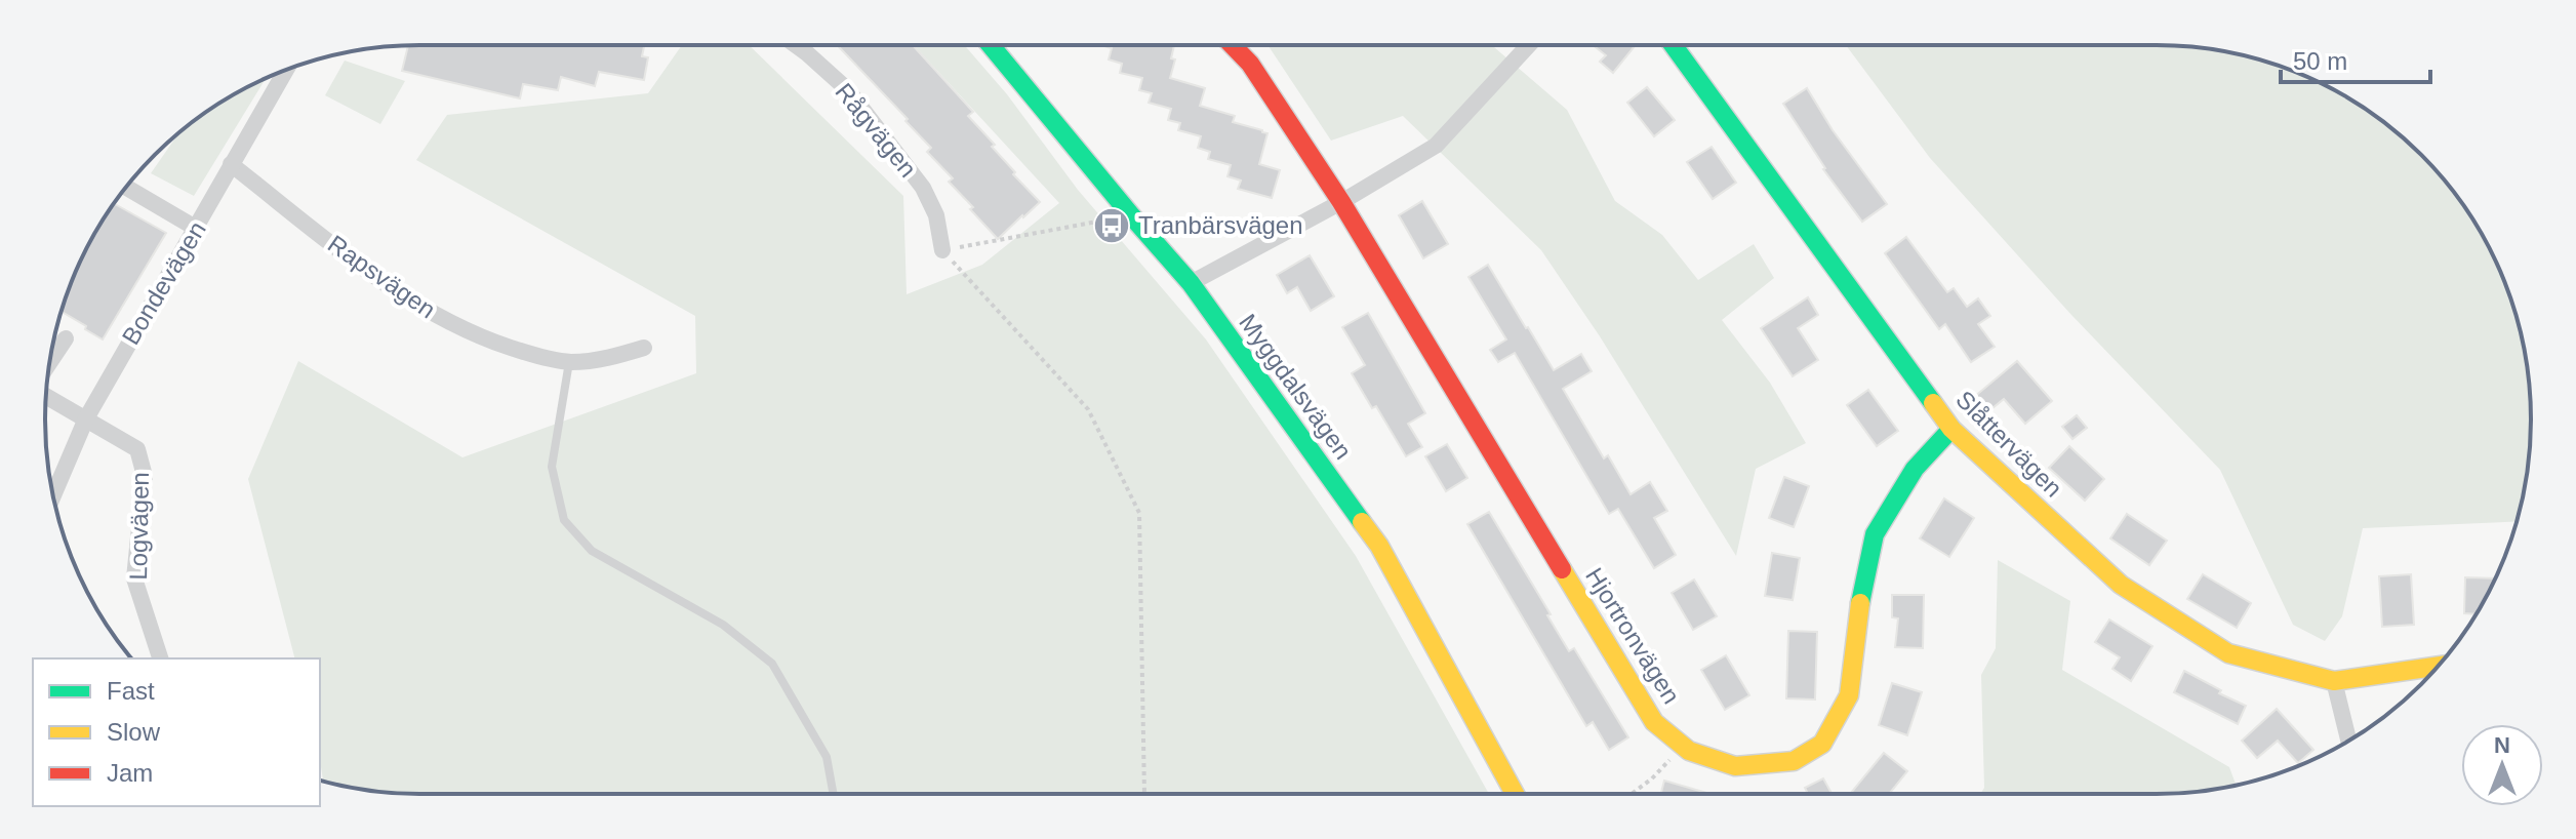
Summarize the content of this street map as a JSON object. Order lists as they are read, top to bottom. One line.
{"streets":{"street":["Rågvägen","Rapsvägen","Bondevägen","Myggdalsvägen","Slåttervägen","Logvägen","Hjortronvägen"]},"crossings":[["Rapsvägen","Bondevägen"],["Bondevägen","Logvägen"],["Slåttervägen","Hjortronvägen"]],"places":{"bus stop":["Tranbärsvägen"]},"legend":["Fast","Slow","Jam"],"scale_bar":"50 m","north":"top"}
